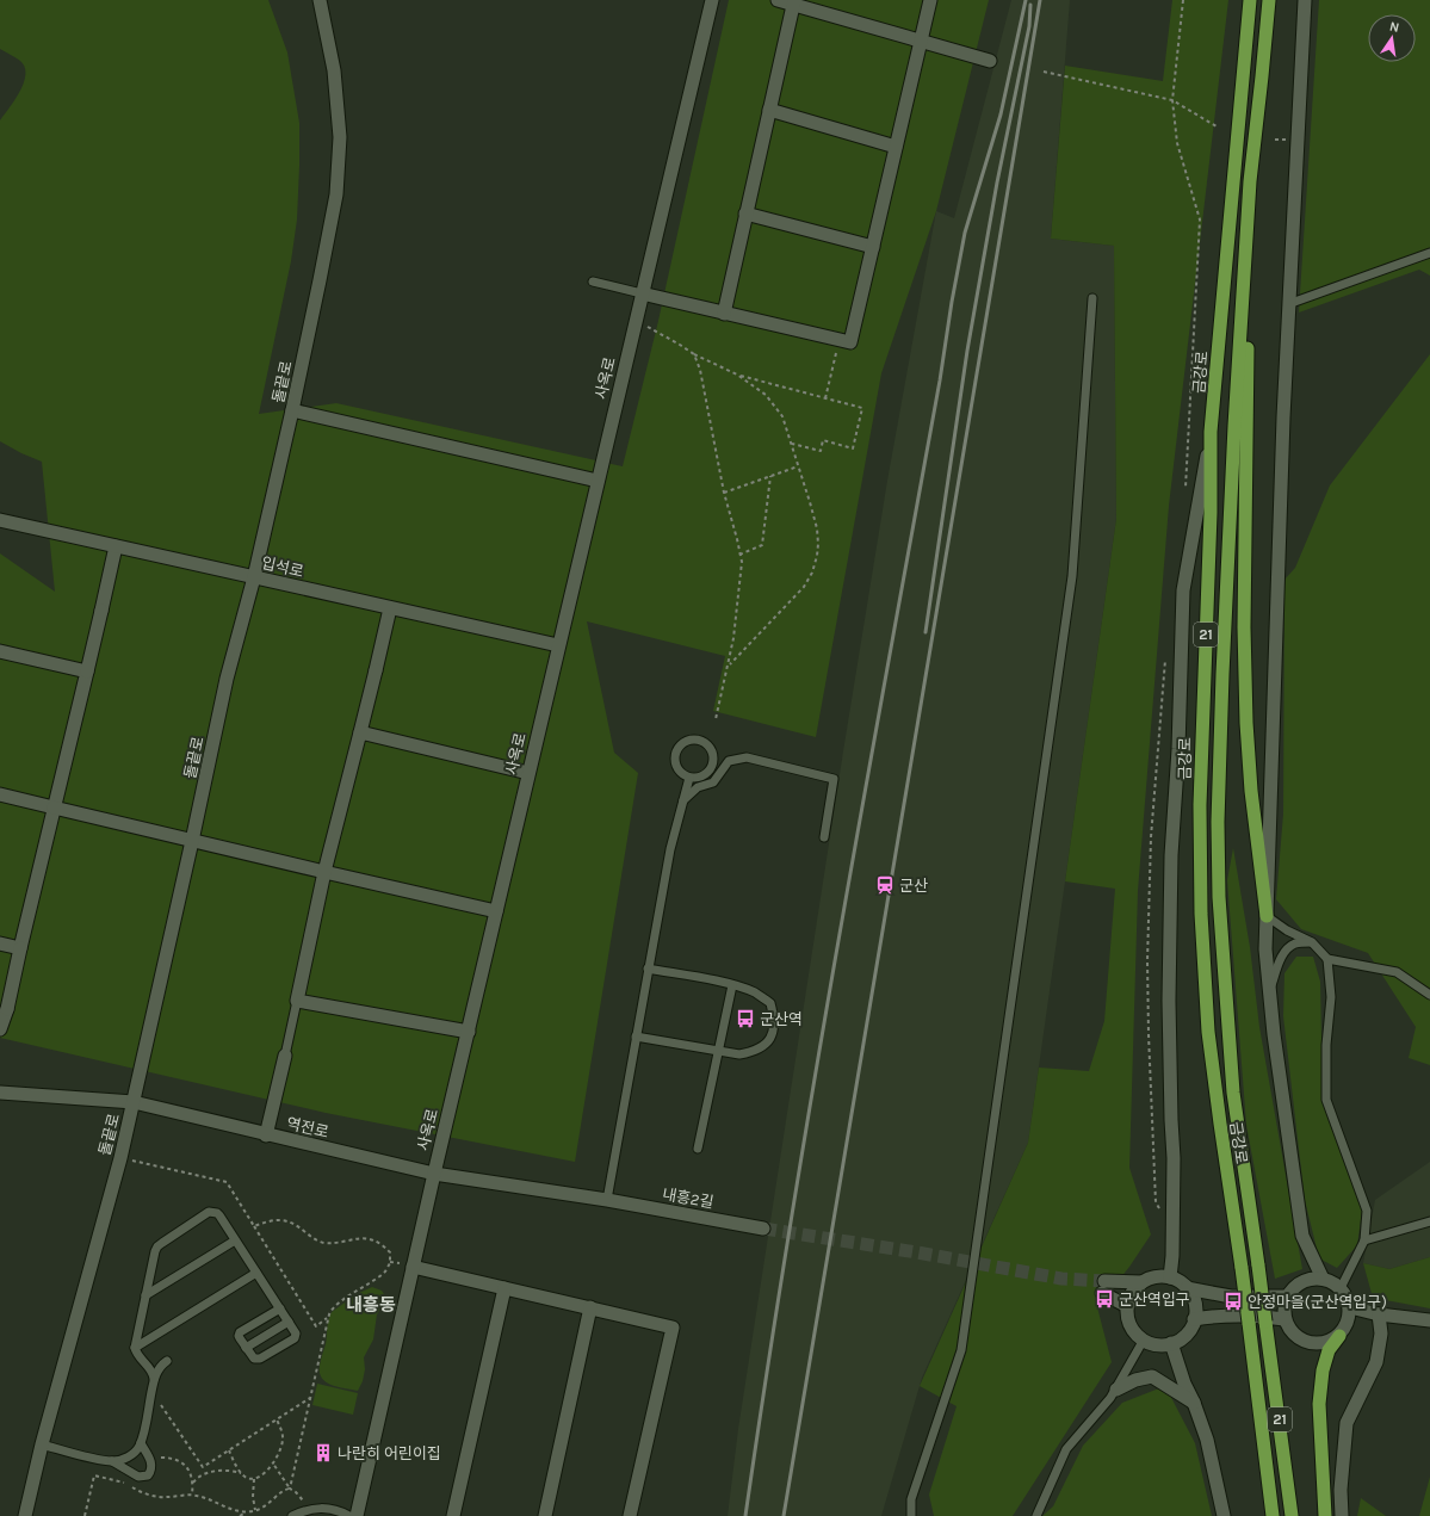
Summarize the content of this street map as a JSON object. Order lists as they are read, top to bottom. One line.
{"streets":{"highway":["금강로","21"],"street":["사옥로","돌끝로","입석로","역전로","내흥2길"]},"crossings":[["사옥로","입석로"],["사옥로","역전로"],["돌끝로","입석로"],["돌끝로","역전로"],["역전로","내흥2길"]],"districts":["내흥동"],"places":{"station":["군산"],"bus stop":["군산역","군산역입구","안정마을(군산역입구)"],"building":["나란히 어린이집"]},"north":"top"}
